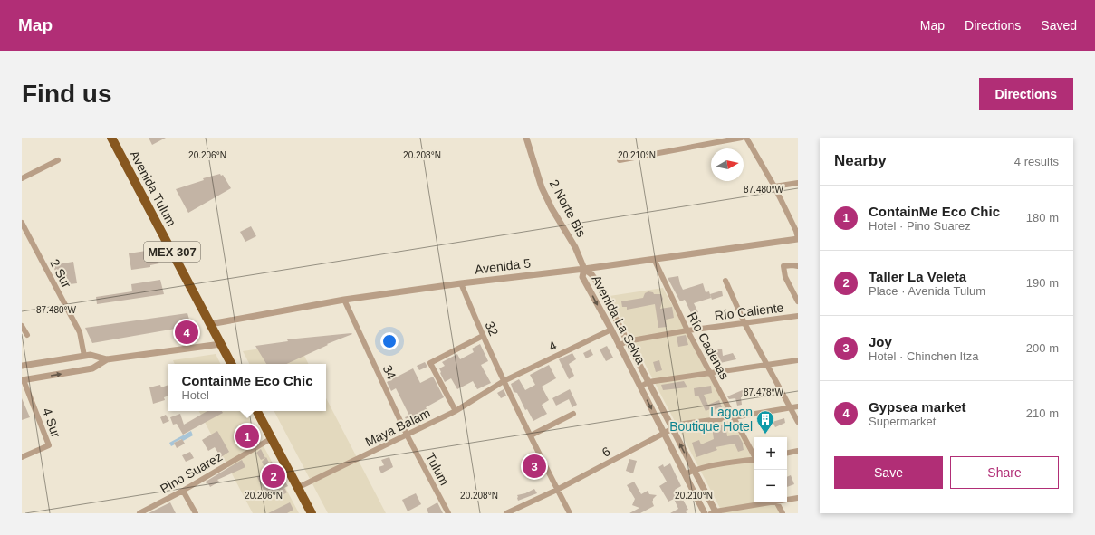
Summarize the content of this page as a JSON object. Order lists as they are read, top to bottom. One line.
{"streets":{"highway":["Avenida Tulum","MEX 307"],"street":["2 Norte Bis","Avenida 5","2 Sur","Río Caliente","Avenida La Selva","32","4","Río Cadenas","34","4 Sur","Maya Balam","6","Tulum","Pino Suarez"]},"crossings":[["Avenida Tulum","Avenida 5"],["2 Norte Bis","Avenida 5"],["2 Norte Bis","Avenida La Selva"],["Avenida 5","Avenida La Selva"],["Avenida 5","32"],["Avenida 5","Río Cadenas"],["Avenida 5","34"],["Río Caliente","Avenida La Selva"],["Río Caliente","Río Cadenas"],["Avenida La Selva","4"],["Avenida La Selva","6"],["32","4"],["32","Maya Balam"],["32","6"],["4","Maya Balam"],["Río Cadenas","6"],["34","Maya Balam"],["34","Tulum"],["Maya Balam","Tulum"]],"places":{"building":["Lagoon Boutique Hotel"]},"north":"right","page":{"header":"Map","nav":["Map","Directions","Saved"],"buttons":["Directions",["Save","Share"]],"title":"Find us","heading":["Nearby","4 results"],"list":[{"mark":"1","name":"ContainMe Eco Chic","note":"Hotel · Pino Suarez","value":"180 m"},{"mark":"2","name":"Taller La Veleta","note":"Place · Avenida Tulum","value":"190 m"},{"mark":"3","name":"Joy","note":"Hotel · Chinchen Itza","value":"200 m"},{"mark":"4","name":"Gypsea market","note":"Supermarket","value":"210 m"}],"pins":["4","1","3","2"],"popup":["ContainMe Eco Chic","Hotel"],"map_buttons":["+","−"]},"coordinates":["20.206°N","20.208°N","20.210°N","87.480°W","87.478°W"]}
